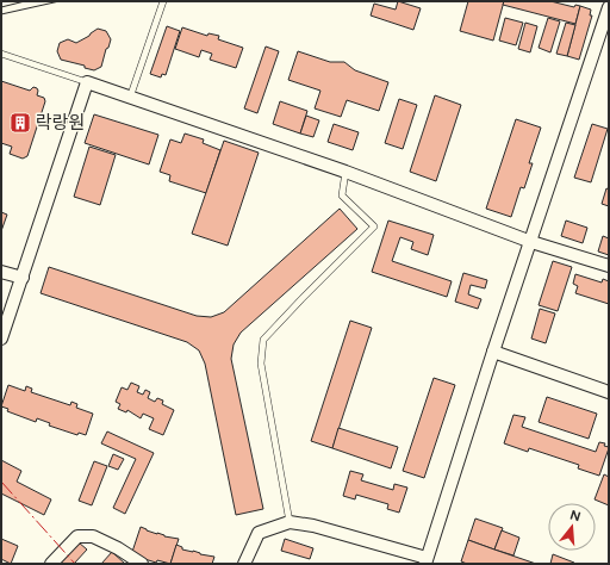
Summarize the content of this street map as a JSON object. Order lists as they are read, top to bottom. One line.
{"places":{"building":["락랑원"]},"north":"top"}
